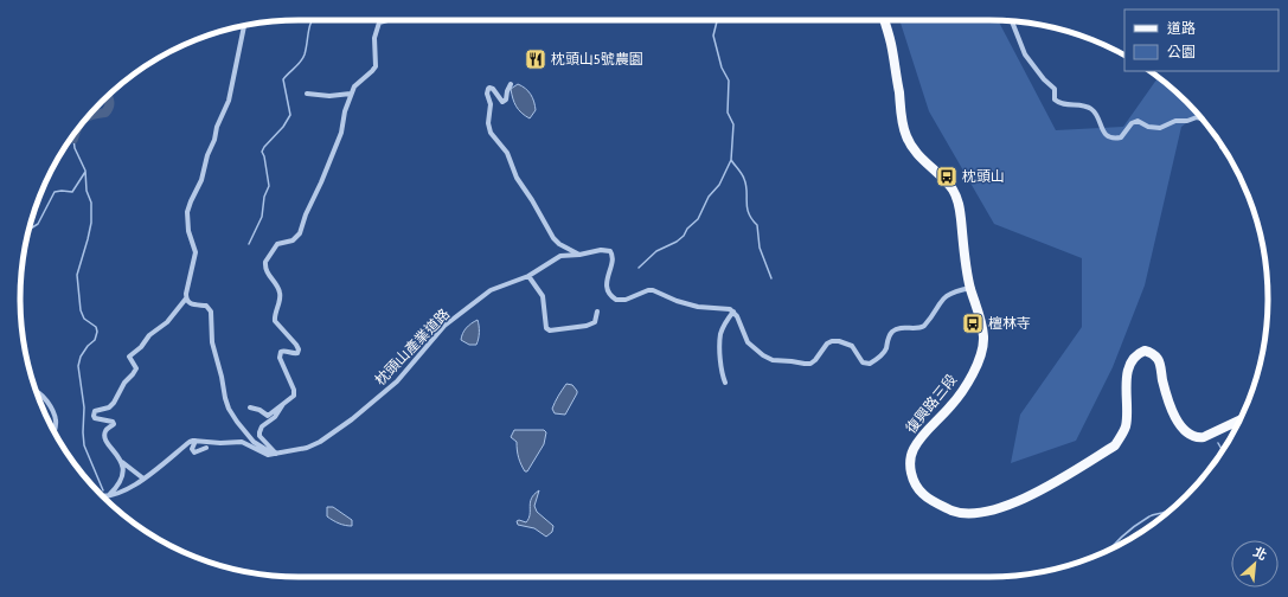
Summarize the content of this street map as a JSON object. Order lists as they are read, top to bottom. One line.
{"streets":{"main road":["復興路三段"],"street":["枕頭山產業道路"]},"places":{"restaurant":["枕頭山5號農園"],"bus stop":["枕頭山","檀林寺"]},"legend":["道路","公園"],"north":"top right"}
